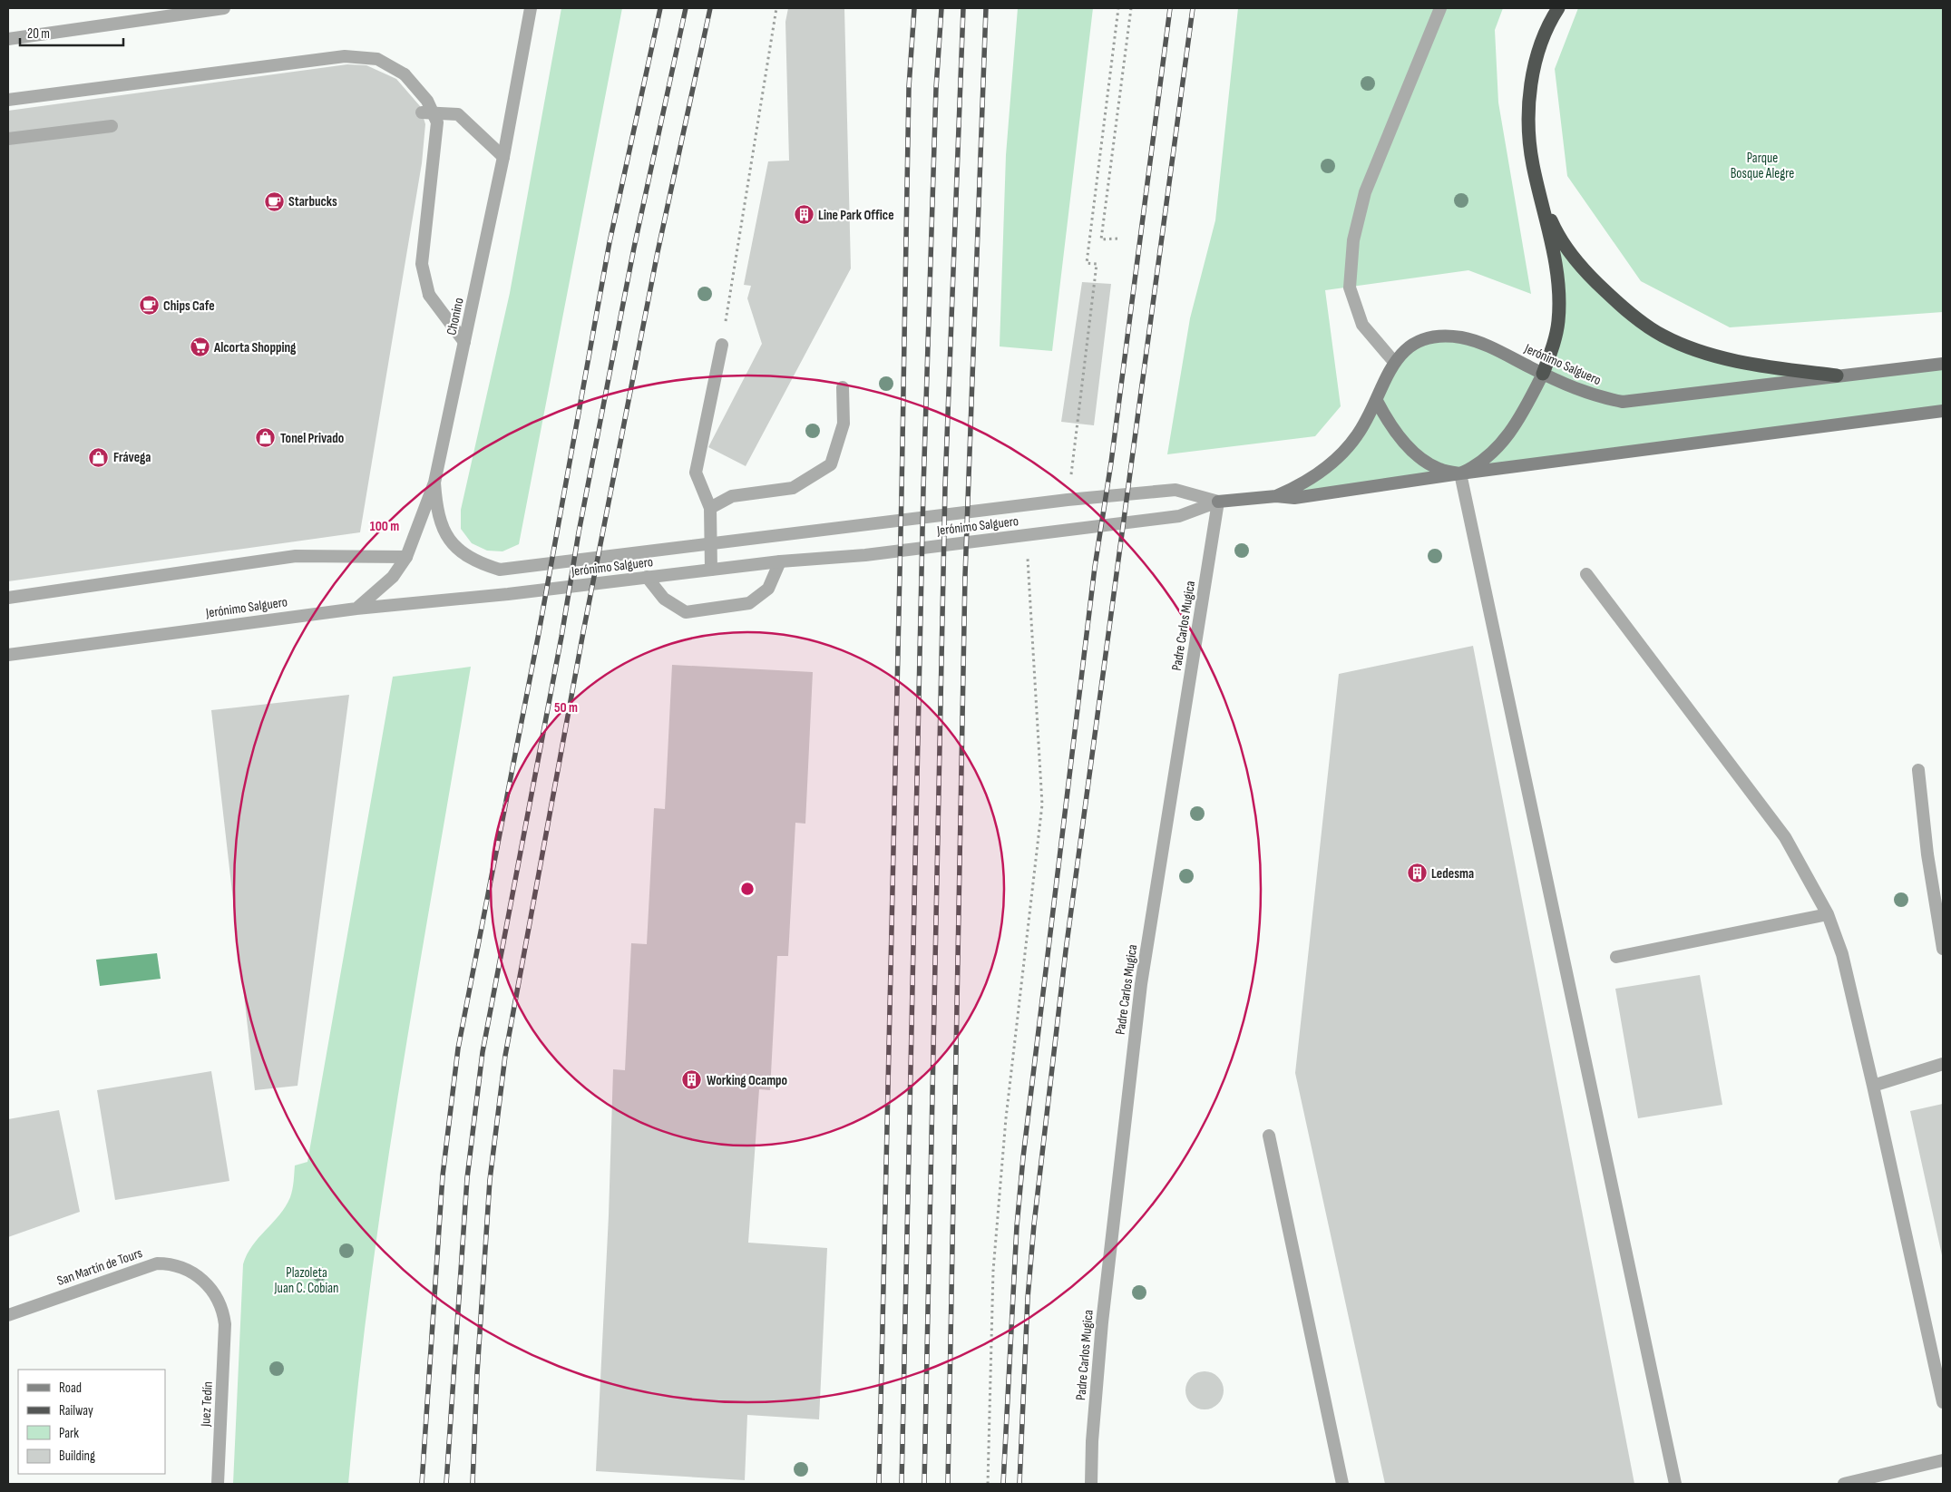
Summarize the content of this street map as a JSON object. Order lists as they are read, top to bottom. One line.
{"streets":{"main road":["Jerónimo Salguero"],"street":["Chonino","Padre Carlos Mugica","San Martín de Tours","Juez Tedín"]},"crossings":[["Chonino","Jerónimo Salguero"],["Jerónimo Salguero","Padre Carlos Mugica"],["San Martín de Tours","Juez Tedín"]],"parks":["Parque Bosque Alegre","Plazoleta Juan C. Cobian"],"places":{"cafe":["Starbucks","Chips Cafe"],"building":["Line Park Office","Ledesma","Working Ocampo"],"supermarket":["Alcorta Shopping"],"shop":["Tonel Privado","Frávega"]},"legend":["Road","Railway","Park","Building"],"scale_bar":"20 m","rings":["100 m","50 m"]}
